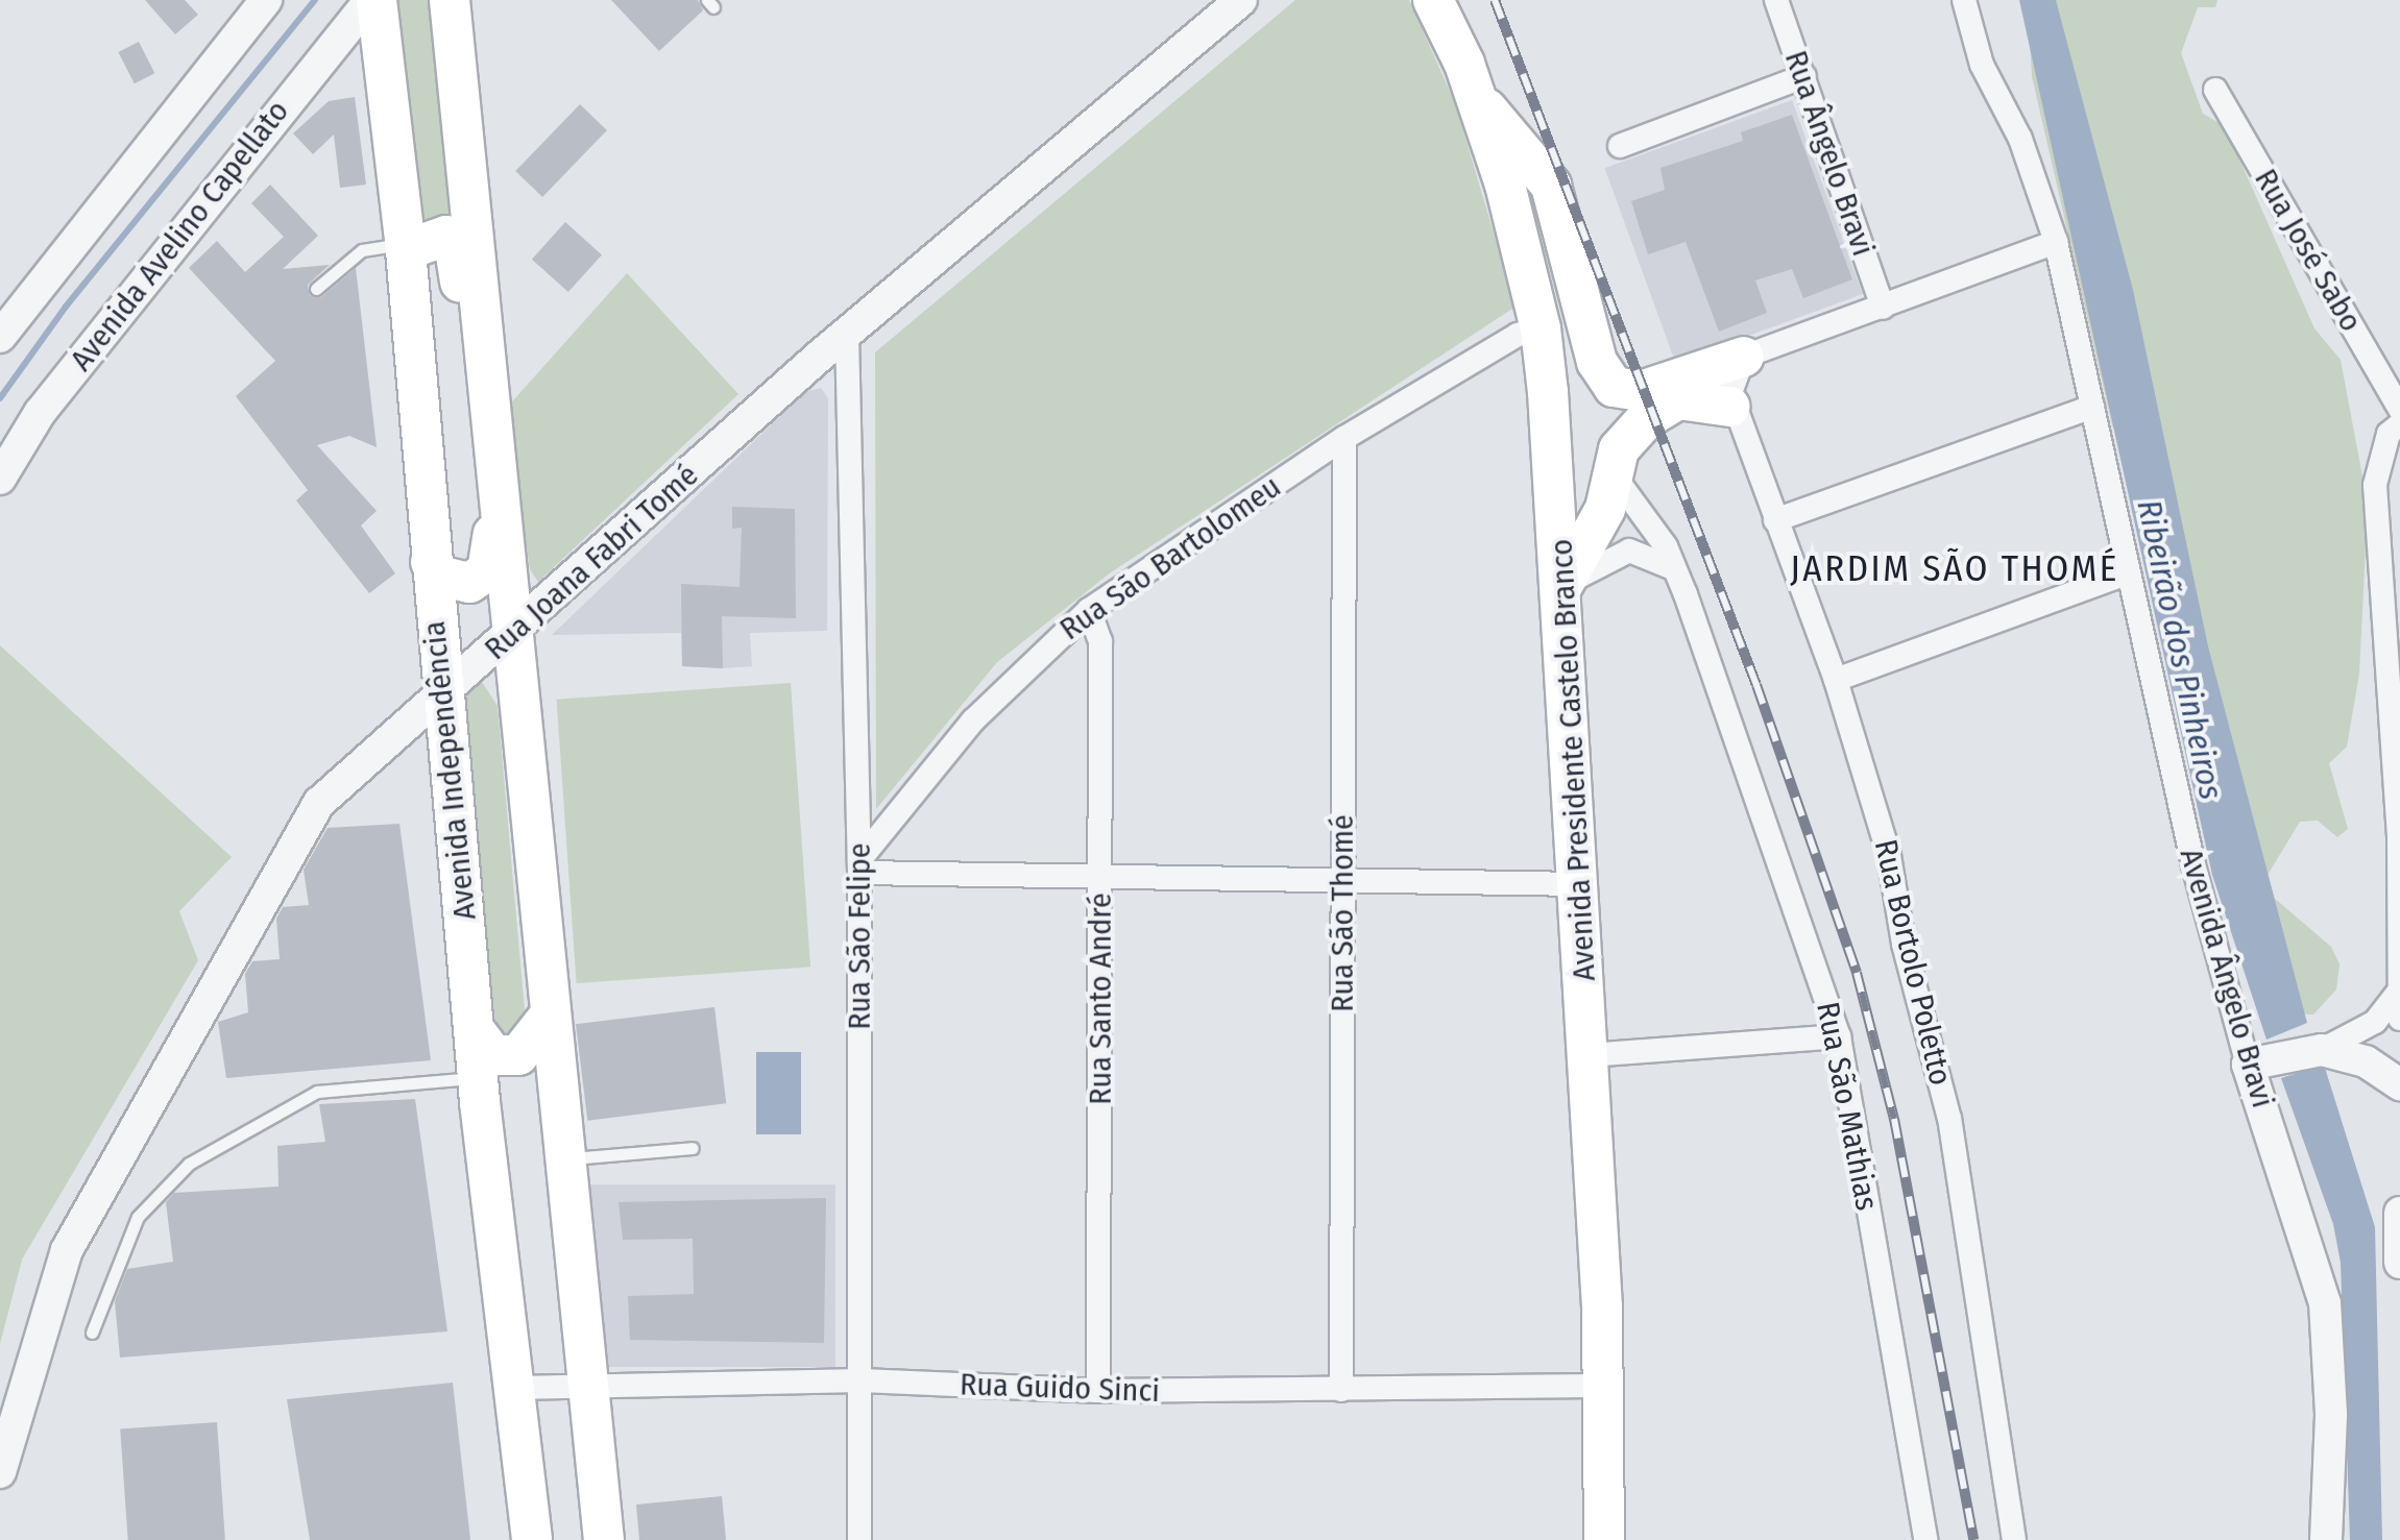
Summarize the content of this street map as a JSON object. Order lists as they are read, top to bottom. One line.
{"streets":{"main road":["Avenida Presidente Castelo Branco","Avenida Independência"],"street":["Rua Ângelo Bravi","Avenida Avelino Capellato","Rua José Sabo","Rua São Bartolomeu","Rua Joana Fabri Tomé","Rua São Thomé","Rua São Felipe","Rua Bortolo Poletto","Avenida Ângelo Bravi","Rua Santo André","Rua São Mathias","Rua Guido Sinci"]},"crossings":[["Avenida Avelino Capellato","Avenida Independência"],["Rua São Bartolomeu","Avenida Presidente Castelo Branco"],["Rua São Bartolomeu","Rua São Thomé"],["Rua São Bartolomeu","Rua São Felipe"],["Rua São Bartolomeu","Rua Santo André"],["Rua Joana Fabri Tomé","Avenida Independência"],["Rua Joana Fabri Tomé","Rua São Felipe"],["Avenida Presidente Castelo Branco","Rua Guido Sinci"],["Avenida Independência","Rua Guido Sinci"],["Rua São Thomé","Rua Guido Sinci"],["Rua São Felipe","Rua Guido Sinci"],["Rua Santo André","Rua Guido Sinci"]],"districts":["JARDIM SÃO THOMÉ"],"water":["Ribeirão dos Pinheiros"]}
